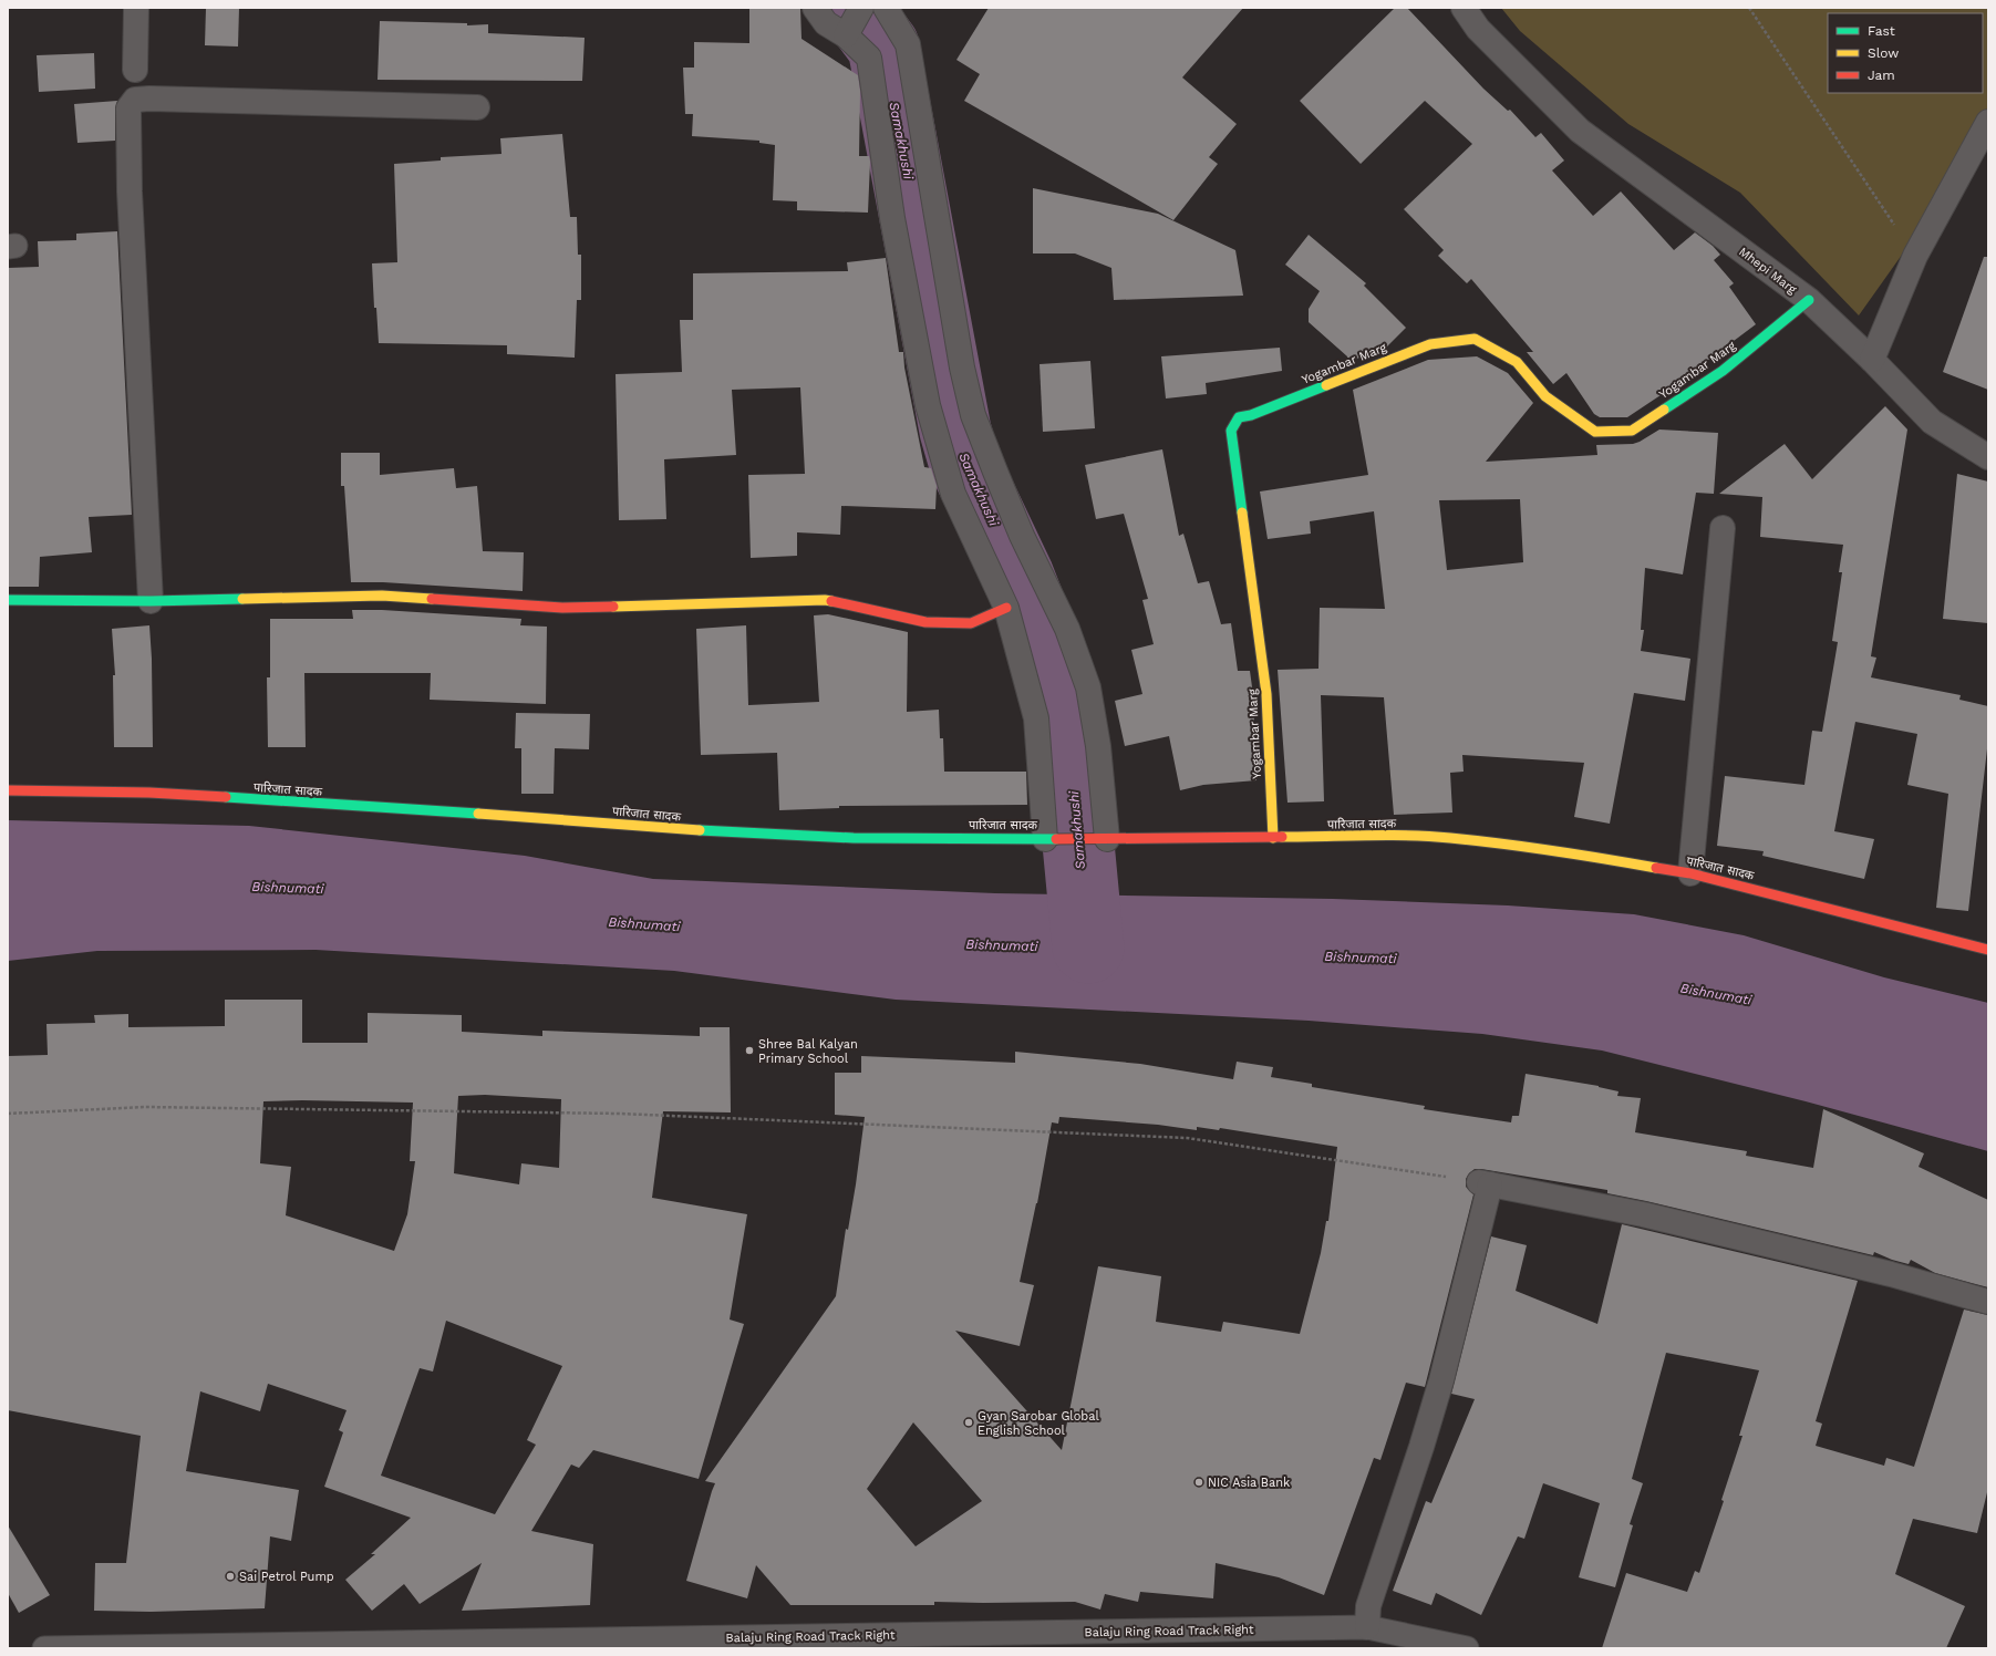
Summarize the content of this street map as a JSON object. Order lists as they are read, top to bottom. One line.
{"streets":{"street":["Mhepi Marg","Yogambar Marg","पारिजात सादक"],"lane":["Balaju Ring Road Track Right"]},"crossings":[["Mhepi Marg","Yogambar Marg"],["Yogambar Marg","पारिजात सादक"]],"water":["Samakhushi","Bishnumati"],"places":["Shree Bal Kalyan Primary School","Gyan Sarobar Global English School","NIC Asia Bank","Sai Petrol Pump"],"legend":["Fast","Slow","Jam"]}
